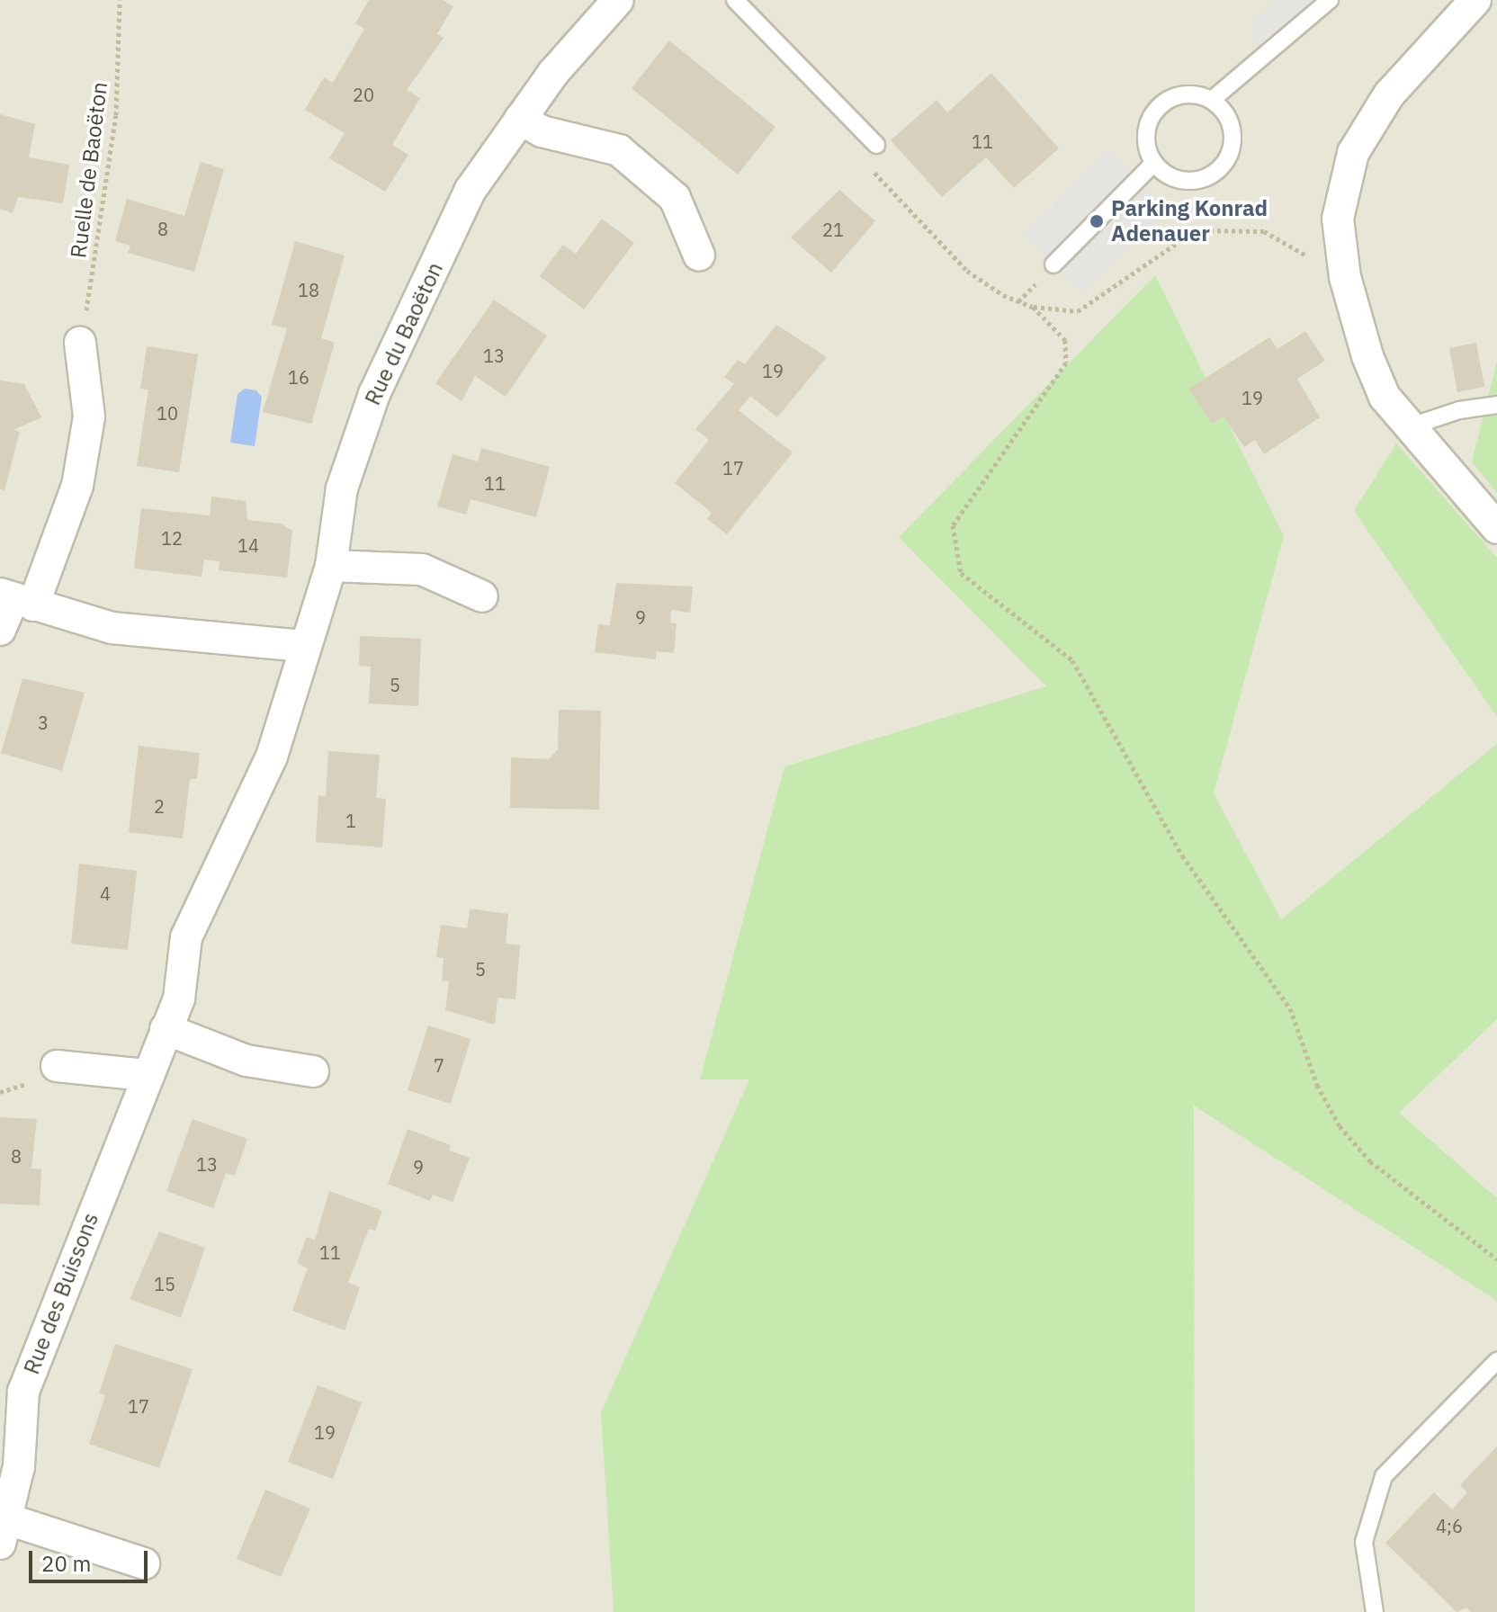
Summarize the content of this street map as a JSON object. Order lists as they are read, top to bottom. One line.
{"streets":{"street":["Rue du Baoëton","Rue des Buissons"],"path":["Ruelle de Baoëton"]},"crossings":[["Rue du Baoëton","Rue des Buissons"]],"places":["Parking Konrad Adenauer"],"house_numbers":["20","11","8","21","18","13","19","16","19","10","17","11","12","14","9","5","3","2","1","4","5","7","8","13","9","11","15","17","19","4;6"],"scale_bar":"20 m"}
